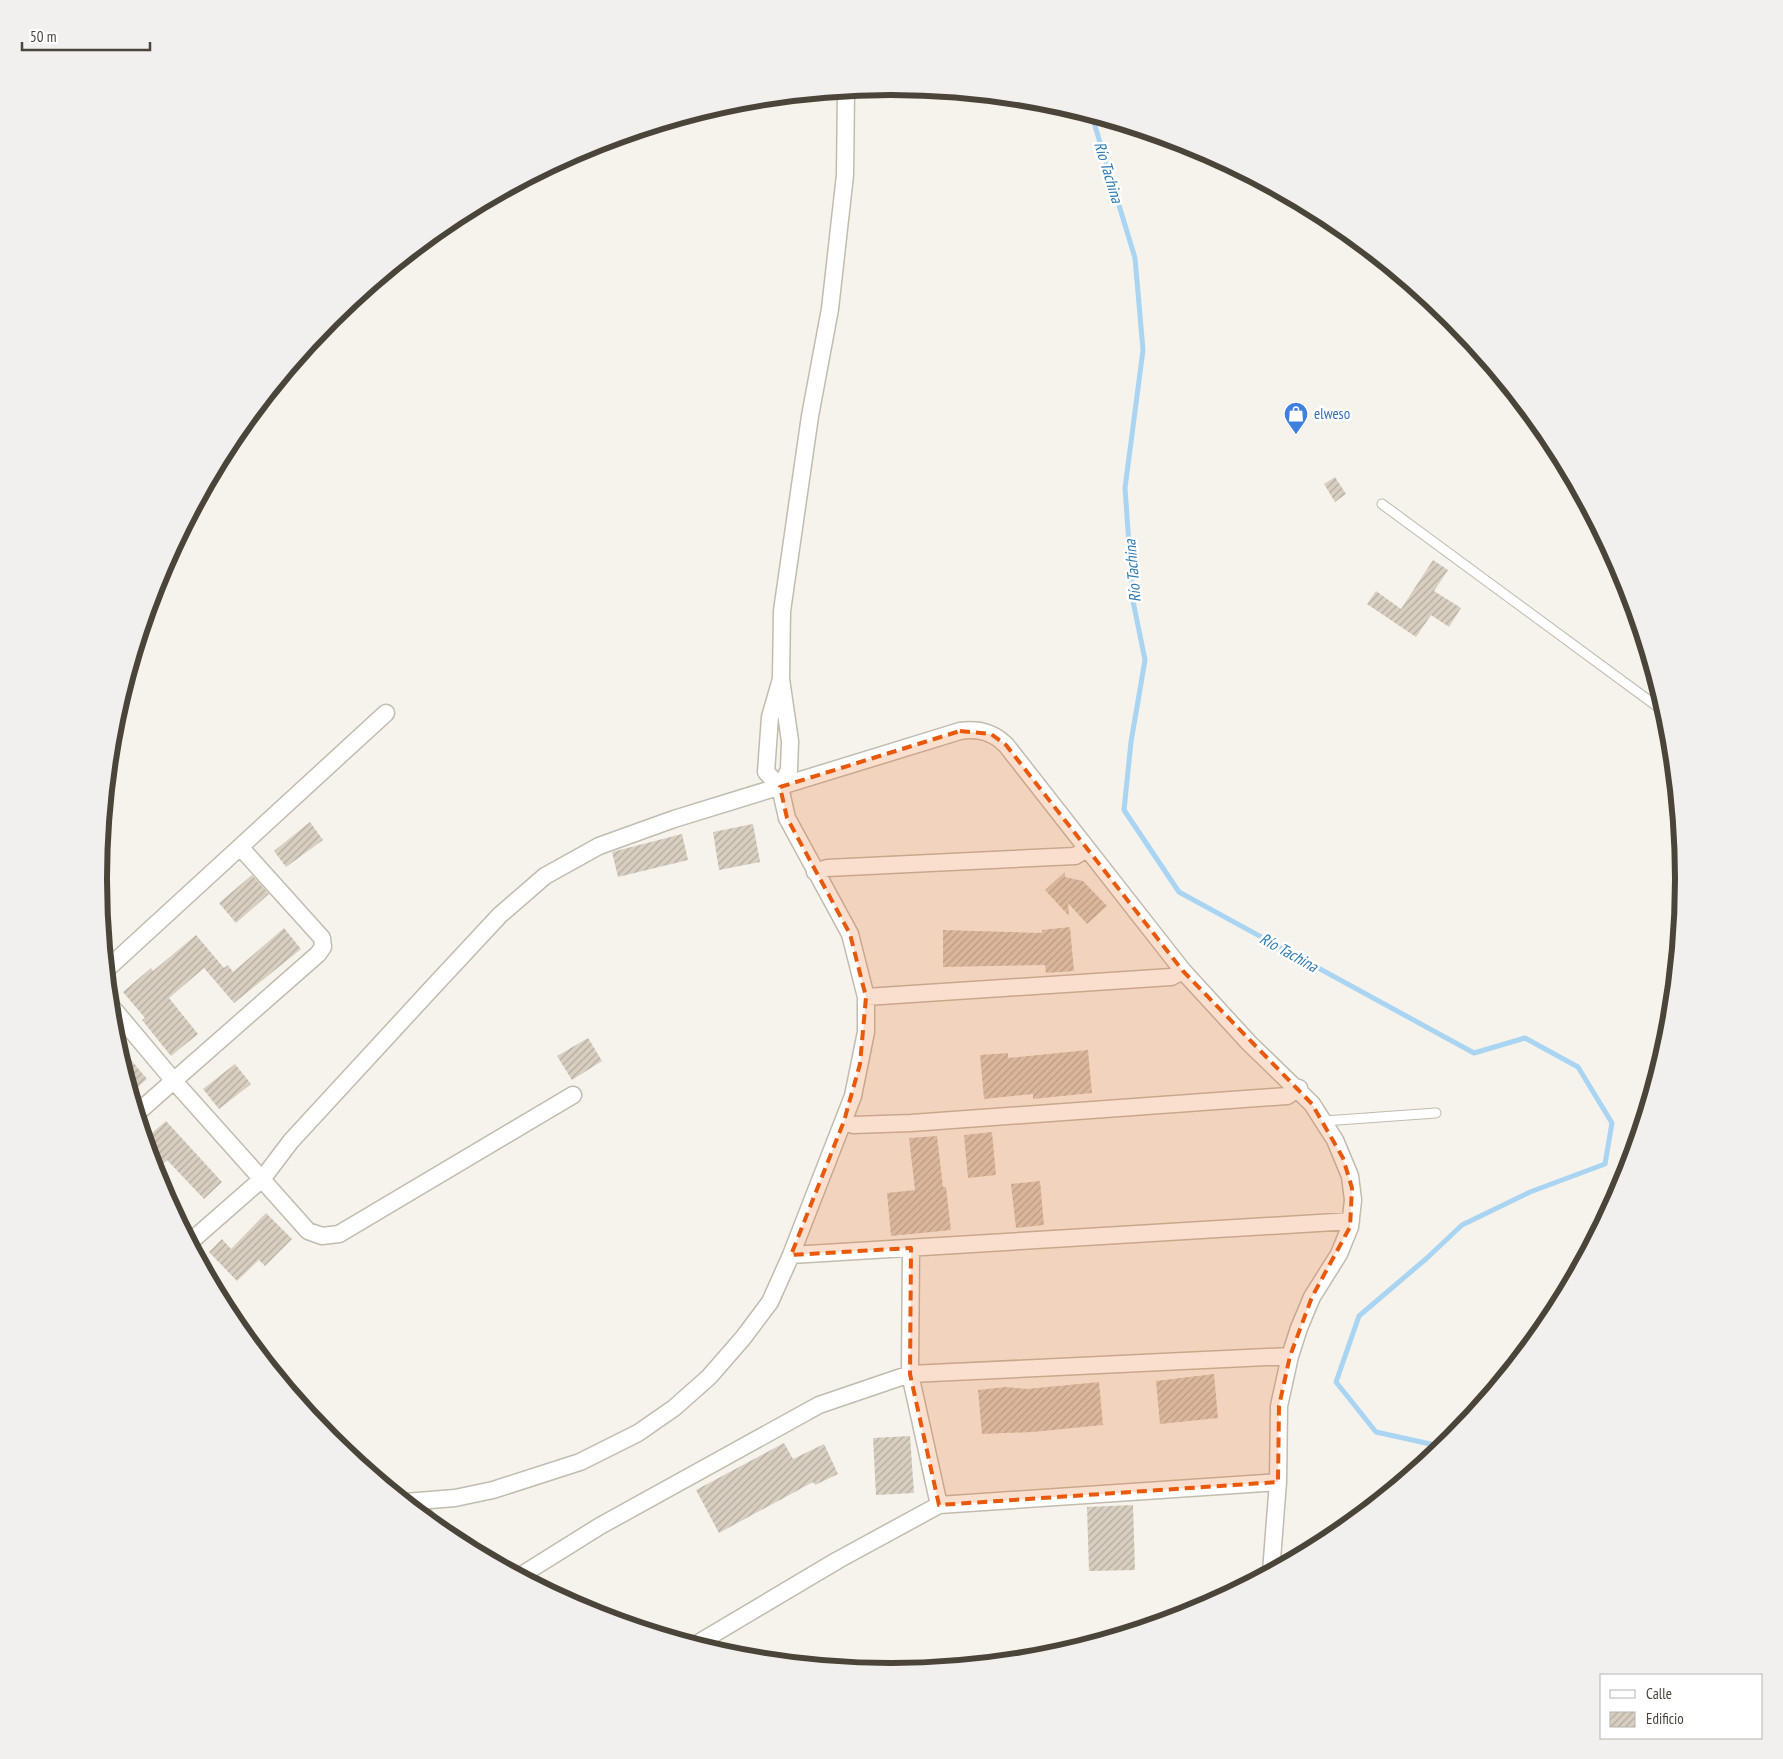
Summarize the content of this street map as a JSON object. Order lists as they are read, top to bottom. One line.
{"water":["Río Tachina"],"places":{"shop":["elweso"]},"legend":["Calle","Edificio"],"scale_bar":"50 m"}
